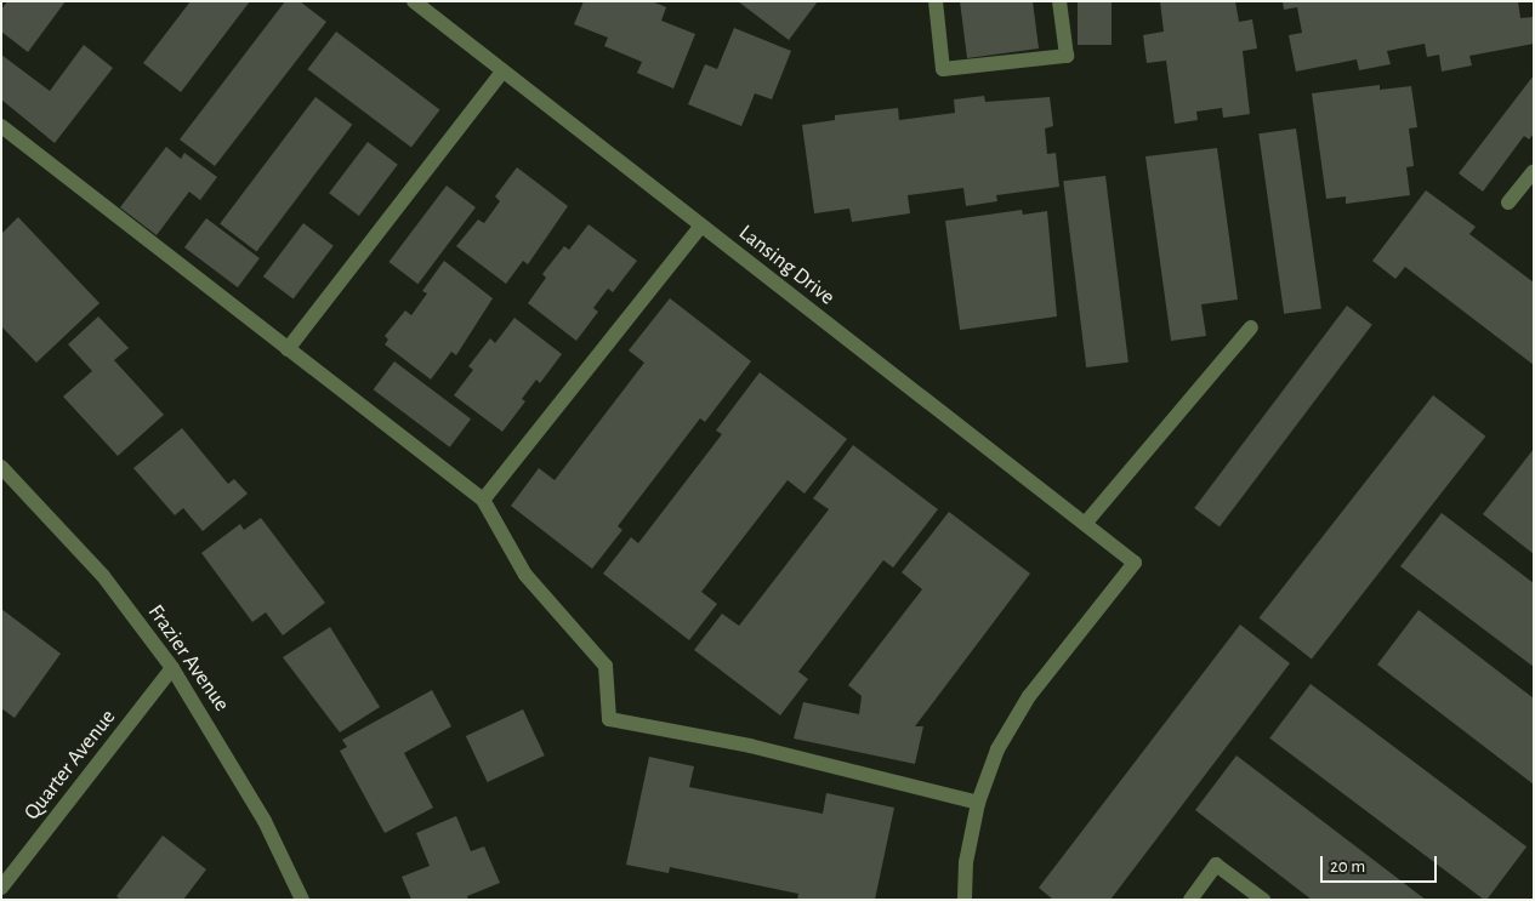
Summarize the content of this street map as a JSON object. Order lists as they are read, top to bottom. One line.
{"streets":{"street":["Lansing Drive","Frazier Avenue","Quarter Avenue"]},"crossings":[["Frazier Avenue","Quarter Avenue"]],"scale_bar":"20 m"}
